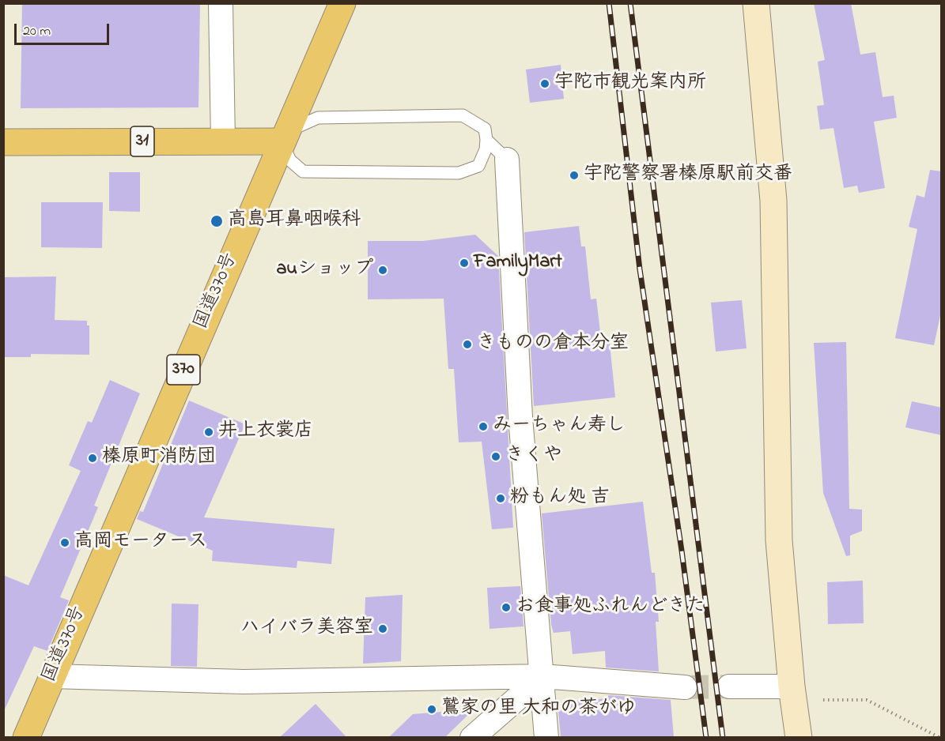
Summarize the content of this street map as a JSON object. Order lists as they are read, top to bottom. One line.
{"streets":{"main road":["31","国道370号","370"]},"crossings":[["31","国道370号"]],"places":["宇陀市観光案内所","宇陀警察署榛原駅前交番","高島耳鼻咽喉科","FamilyMart","auショップ","きものの倉本分室","みーちゃん寿し","井上衣裳店","きくや","榛原町消防団","粉もん処 吉","高岡モータース","お食事処ふれんどきた","ハイバラ美容室","鷲家の里 大和の茶がゆ"],"scale_bar":"20 m"}
